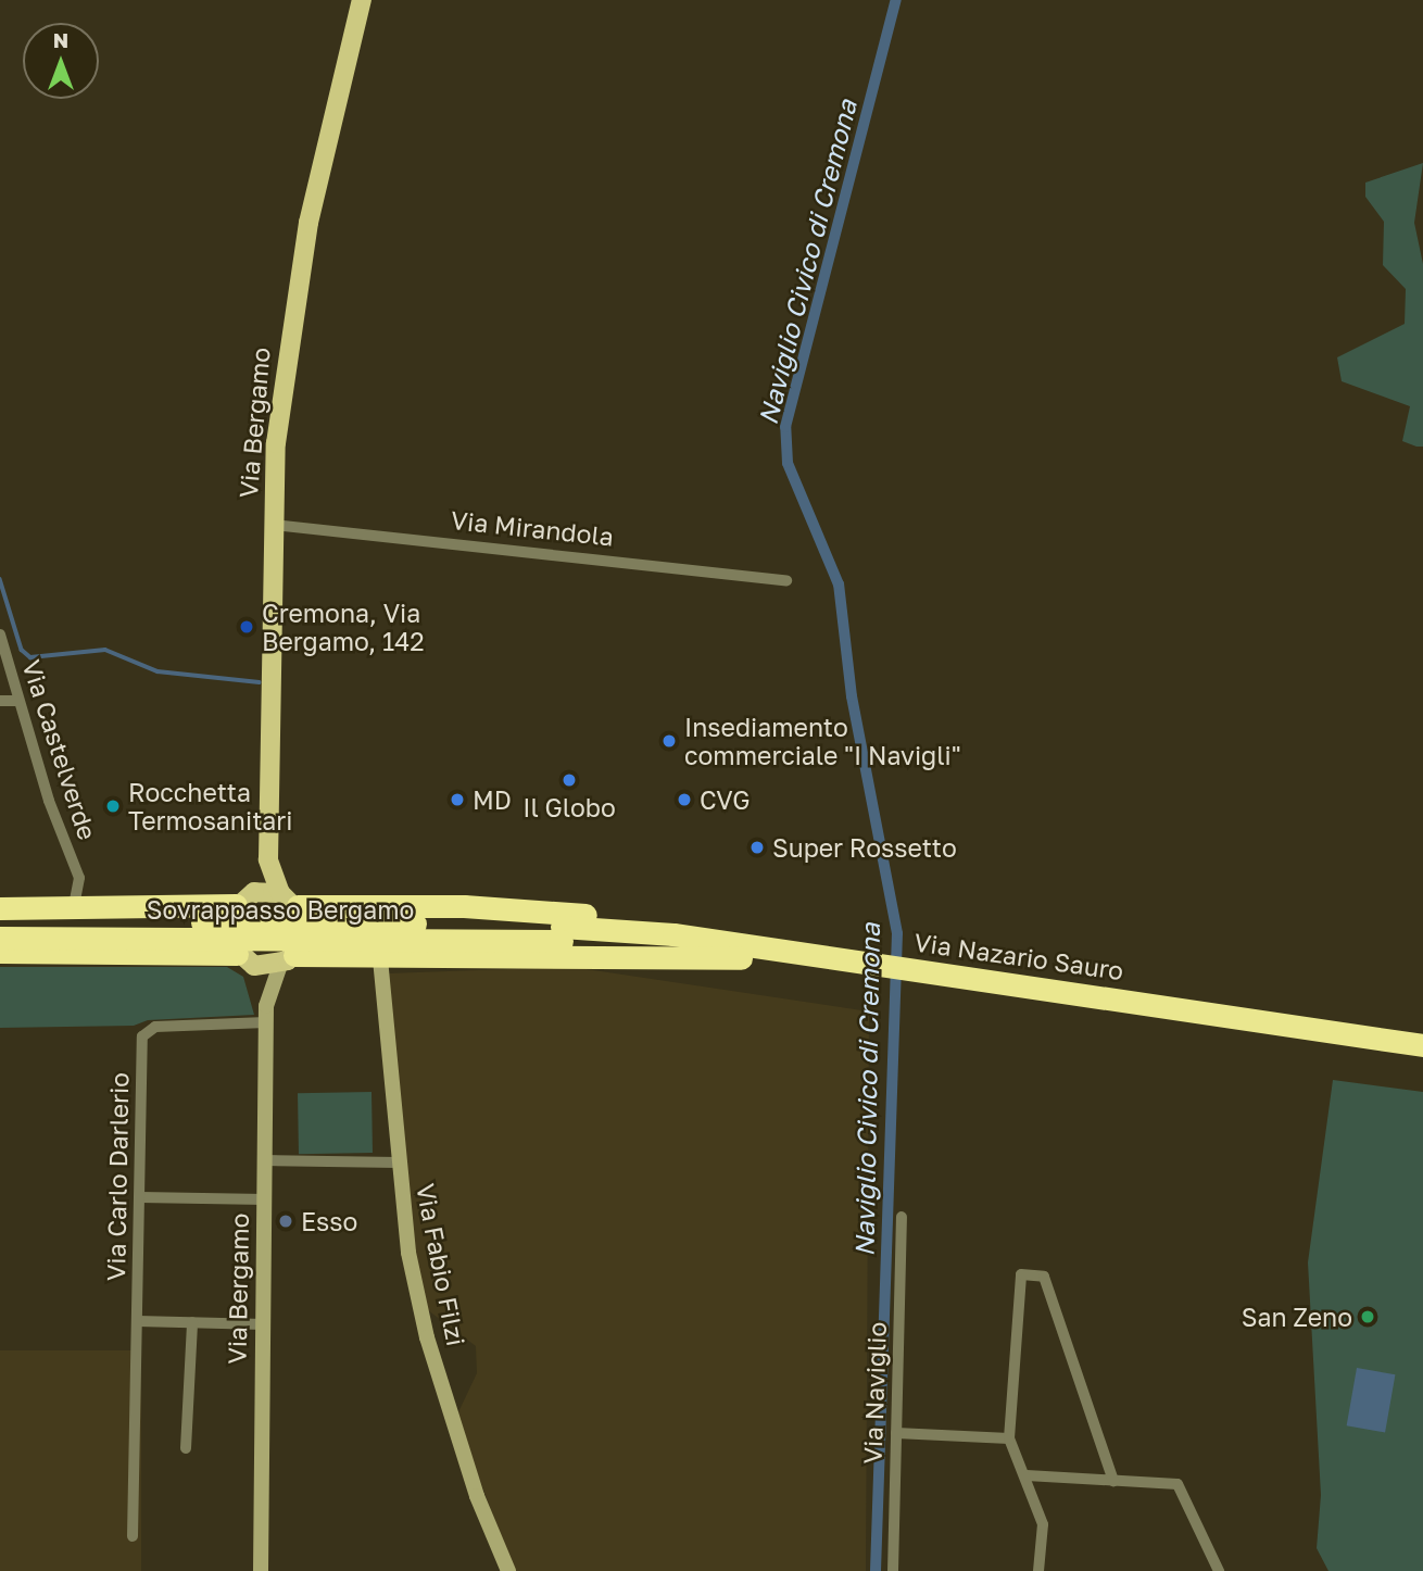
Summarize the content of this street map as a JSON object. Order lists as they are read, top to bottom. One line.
{"streets":{"highway":["Sovrappasso Bergamo","Via Nazario Sauro"],"main road":["Via Bergamo"],"street":["Via Mirandola","Via Castelverde","Via Carlo Darlerio","Via Fabio Filzi","Via Naviglio"]},"crossings":[["Via Bergamo","Via Mirandola"],["Via Bergamo","Via Carlo Darlerio"],["Sovrappasso Bergamo","Via Nazario Sauro"]],"water":["Naviglio Civico di Cremona"],"places":["Cremona, Via Bergamo, 142","Insediamento commerciale \"I Navigli\"","Il Globo","MD","CVG","Rocchetta Termosanitari","Super Rossetto","Esso","San Zeno"],"north":"top"}
